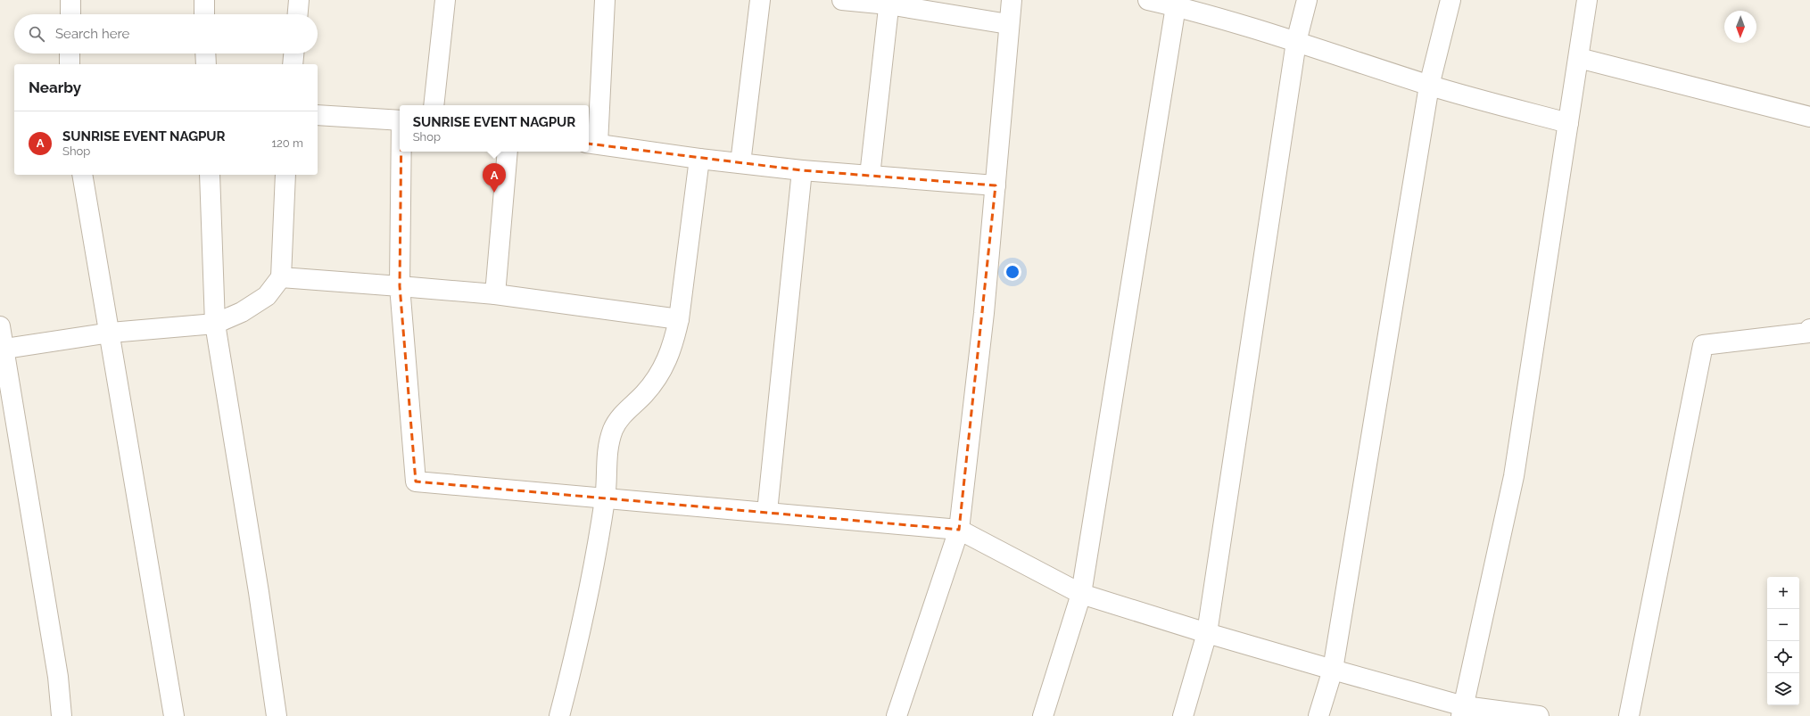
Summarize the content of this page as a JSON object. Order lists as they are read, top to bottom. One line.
{"north":"bottom","page":{"search":"Search here","heading":"Nearby","popup":["SUNRISE EVENT NAGPUR","Shop"],"list":[{"mark":"A","name":"SUNRISE EVENT NAGPUR","note":"Shop","value":"120 m"}],"pins":"A","map_buttons":["+","−"]}}
